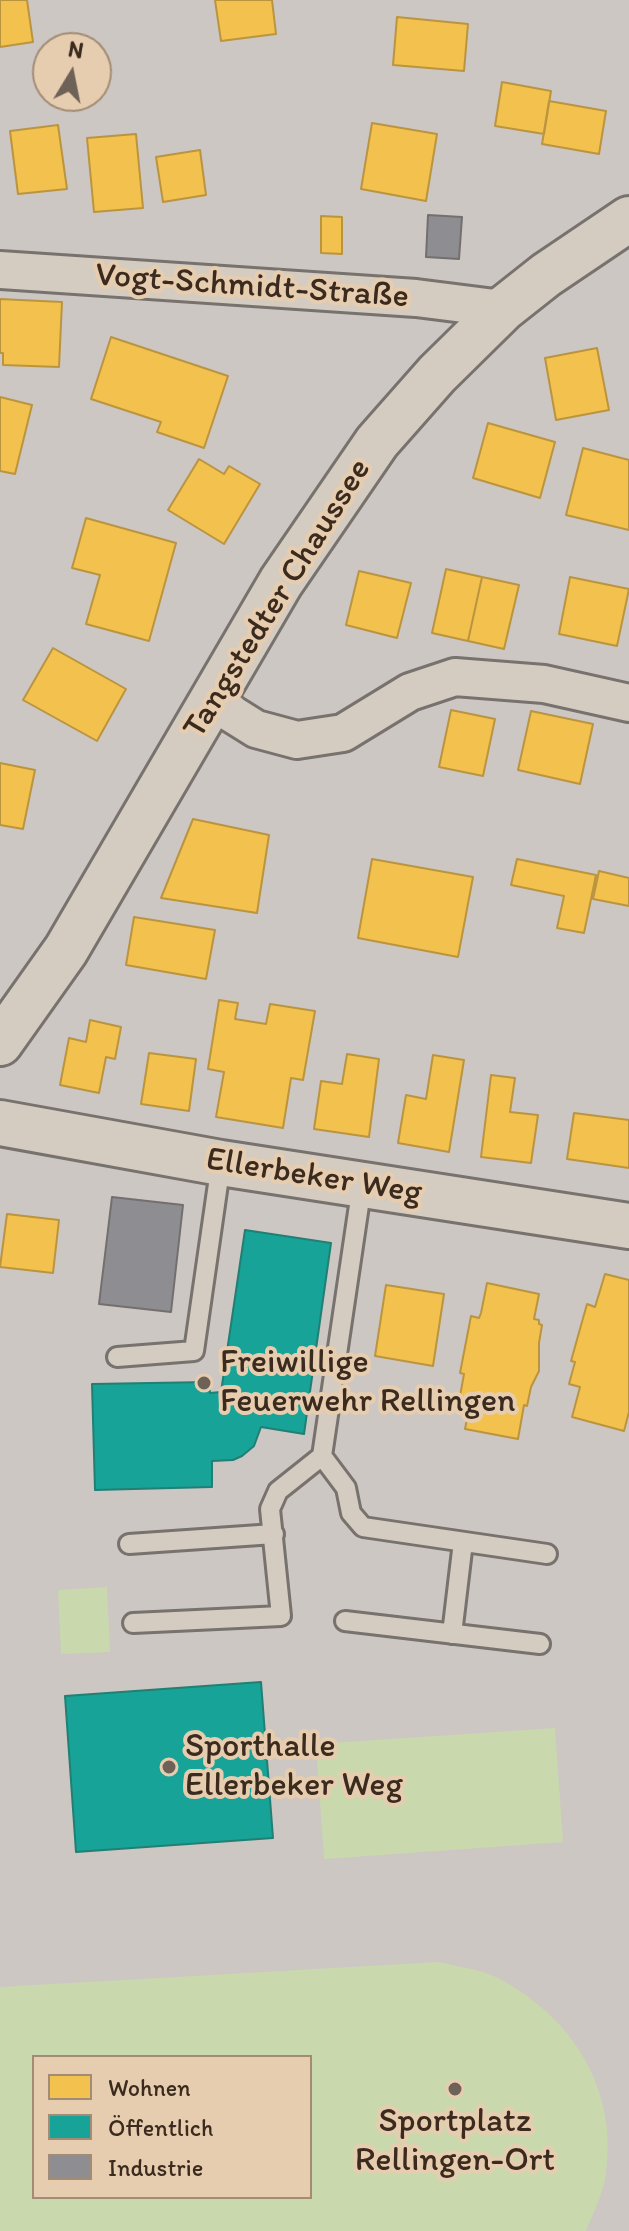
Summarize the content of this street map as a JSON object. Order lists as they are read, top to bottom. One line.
{"streets":{"main road":["Tangstedter Chaussee","Ellerbeker Weg"],"street":["Vogt-Schmidt-Straße"]},"crossings":[["Vogt-Schmidt-Straße","Tangstedter Chaussee"]],"places":["Freiwillige Feuerwehr Rellingen","Sporthalle Ellerbeker Weg","Sportplatz Rellingen-Ort"],"legend":["Wohnen","Öffentlich","Industrie"],"north":"top"}
